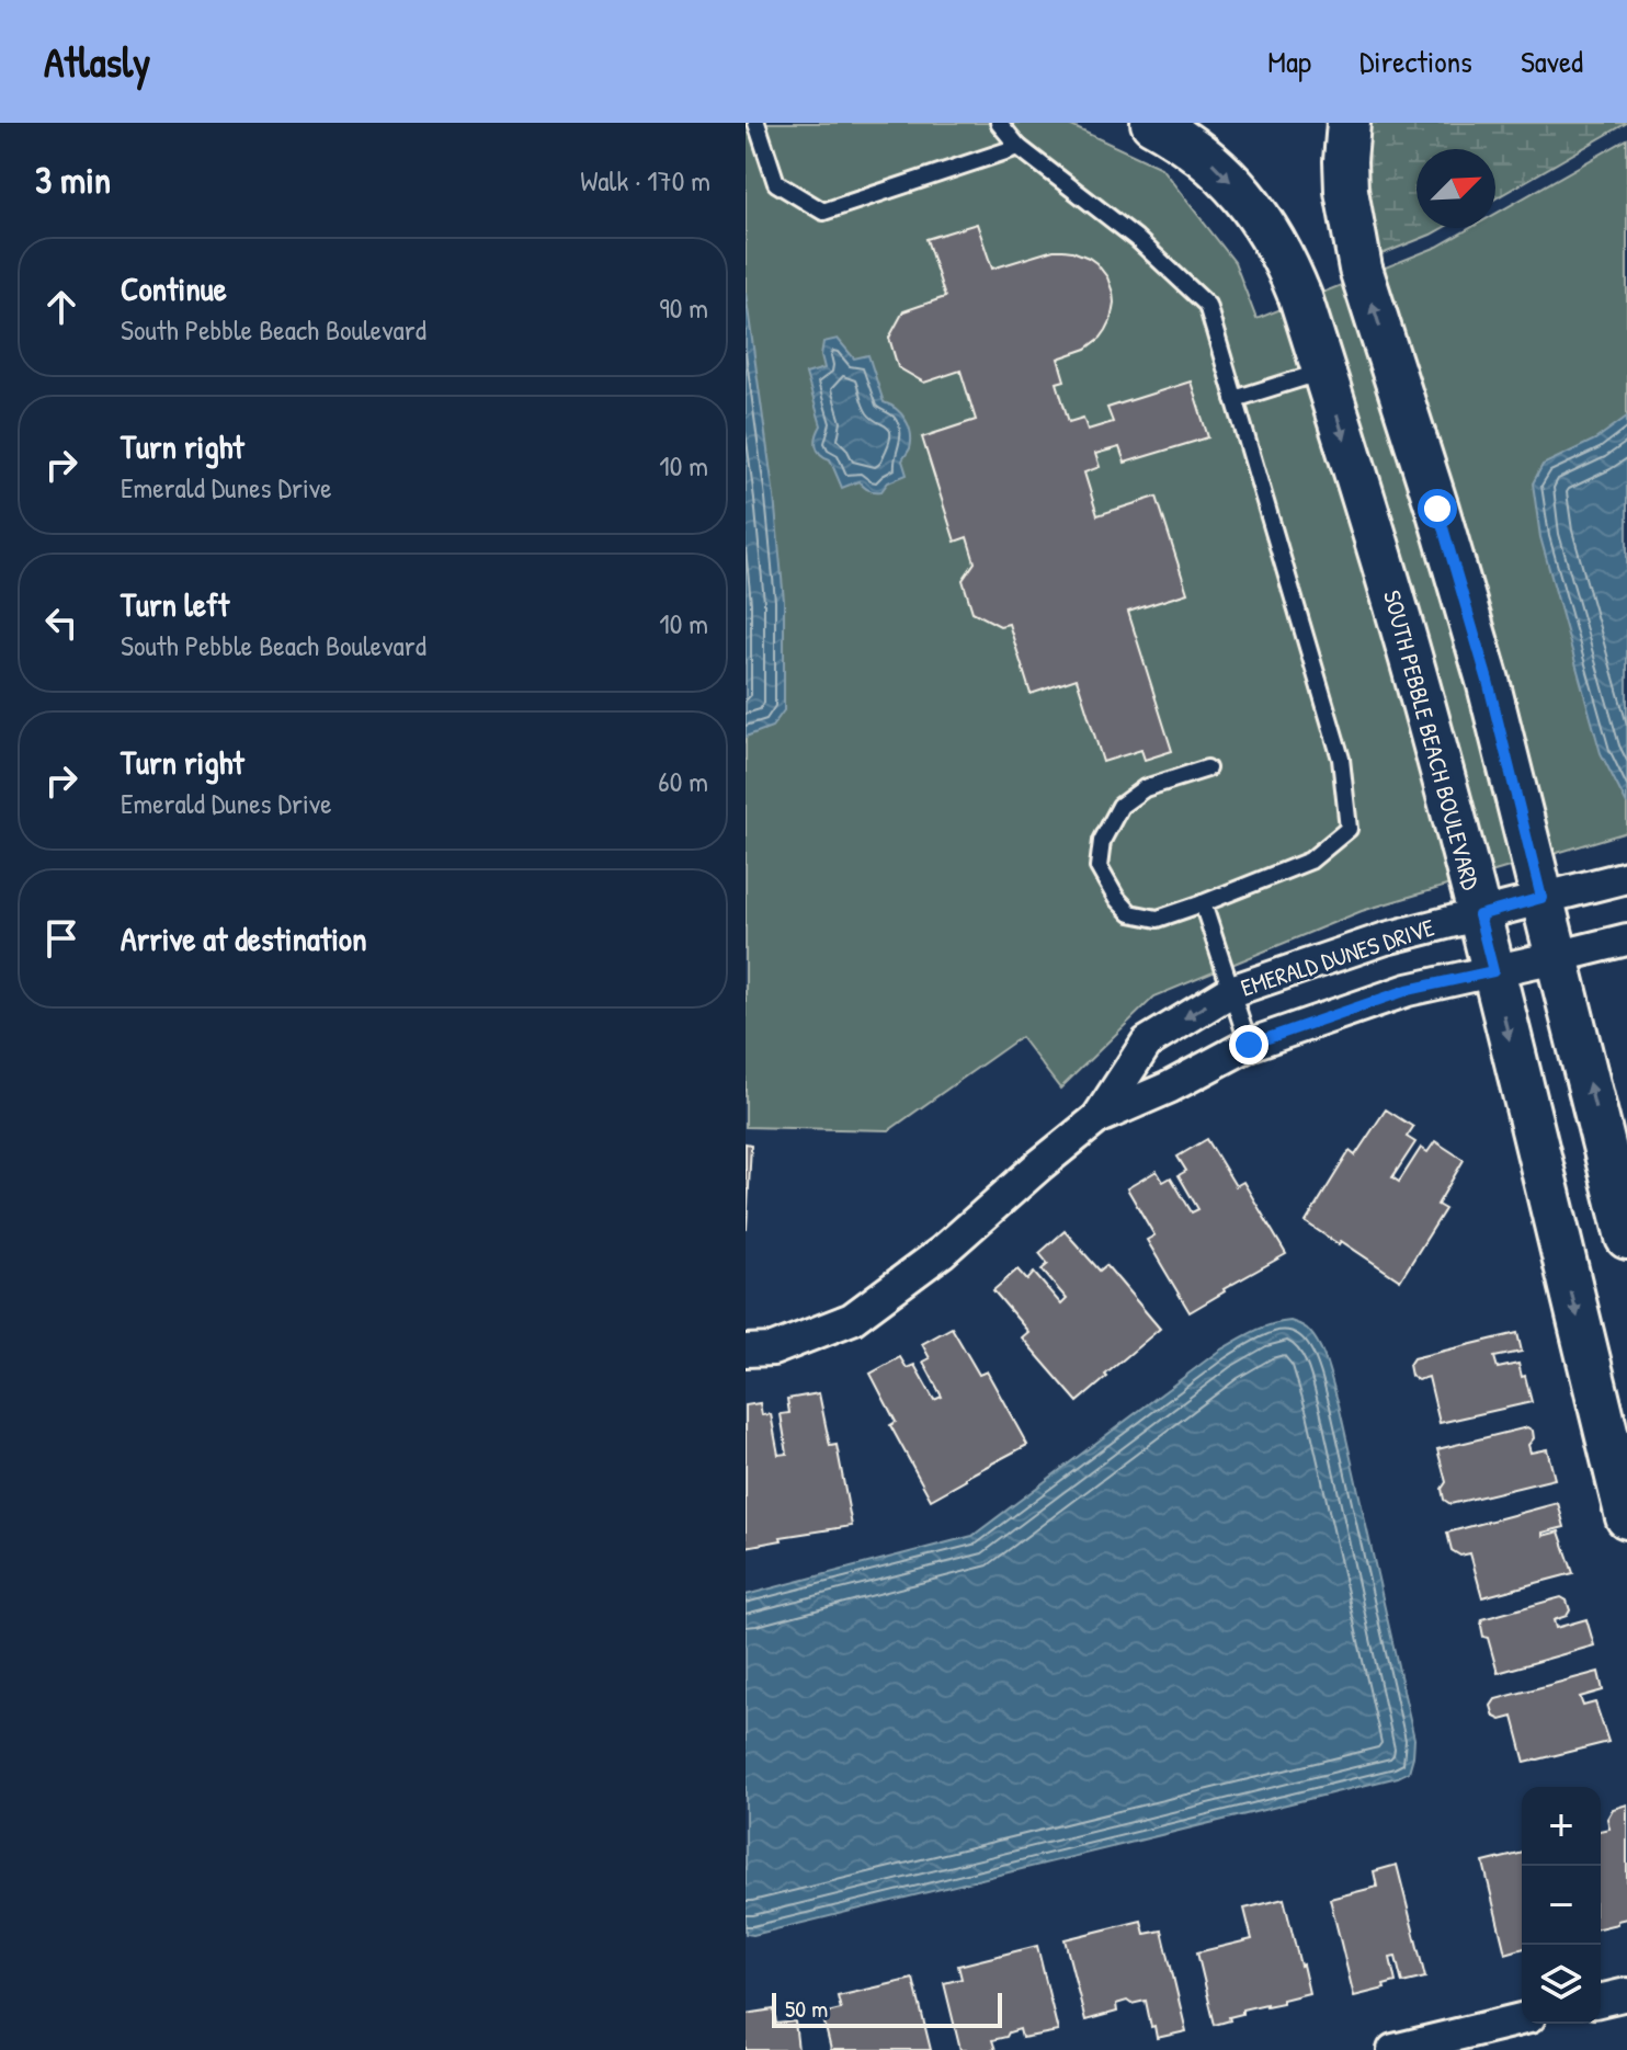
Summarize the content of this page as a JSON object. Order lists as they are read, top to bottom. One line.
{"streets":{"street":["SOUTH PEBBLE BEACH BOULEVARD","EMERALD DUNES DRIVE"]},"crossings":[["SOUTH PEBBLE BEACH BOULEVARD","EMERALD DUNES DRIVE"]],"scale_bar":"50 m","north":"top right","page":{"header":"Atlasly","nav":["Map","Directions","Saved"],"heading":["3 min","Walk · 170 m"],"list":[["Continue","South Pebble Beach Boulevard","90 m"],["Turn right","Emerald Dunes Drive","10 m"],["Turn left","South Pebble Beach Boulevard","10 m"],["Turn right","Emerald Dunes Drive","60 m"],"Arrive at destination"],"map_buttons":["+","−"],"scale":"50 m"}}
